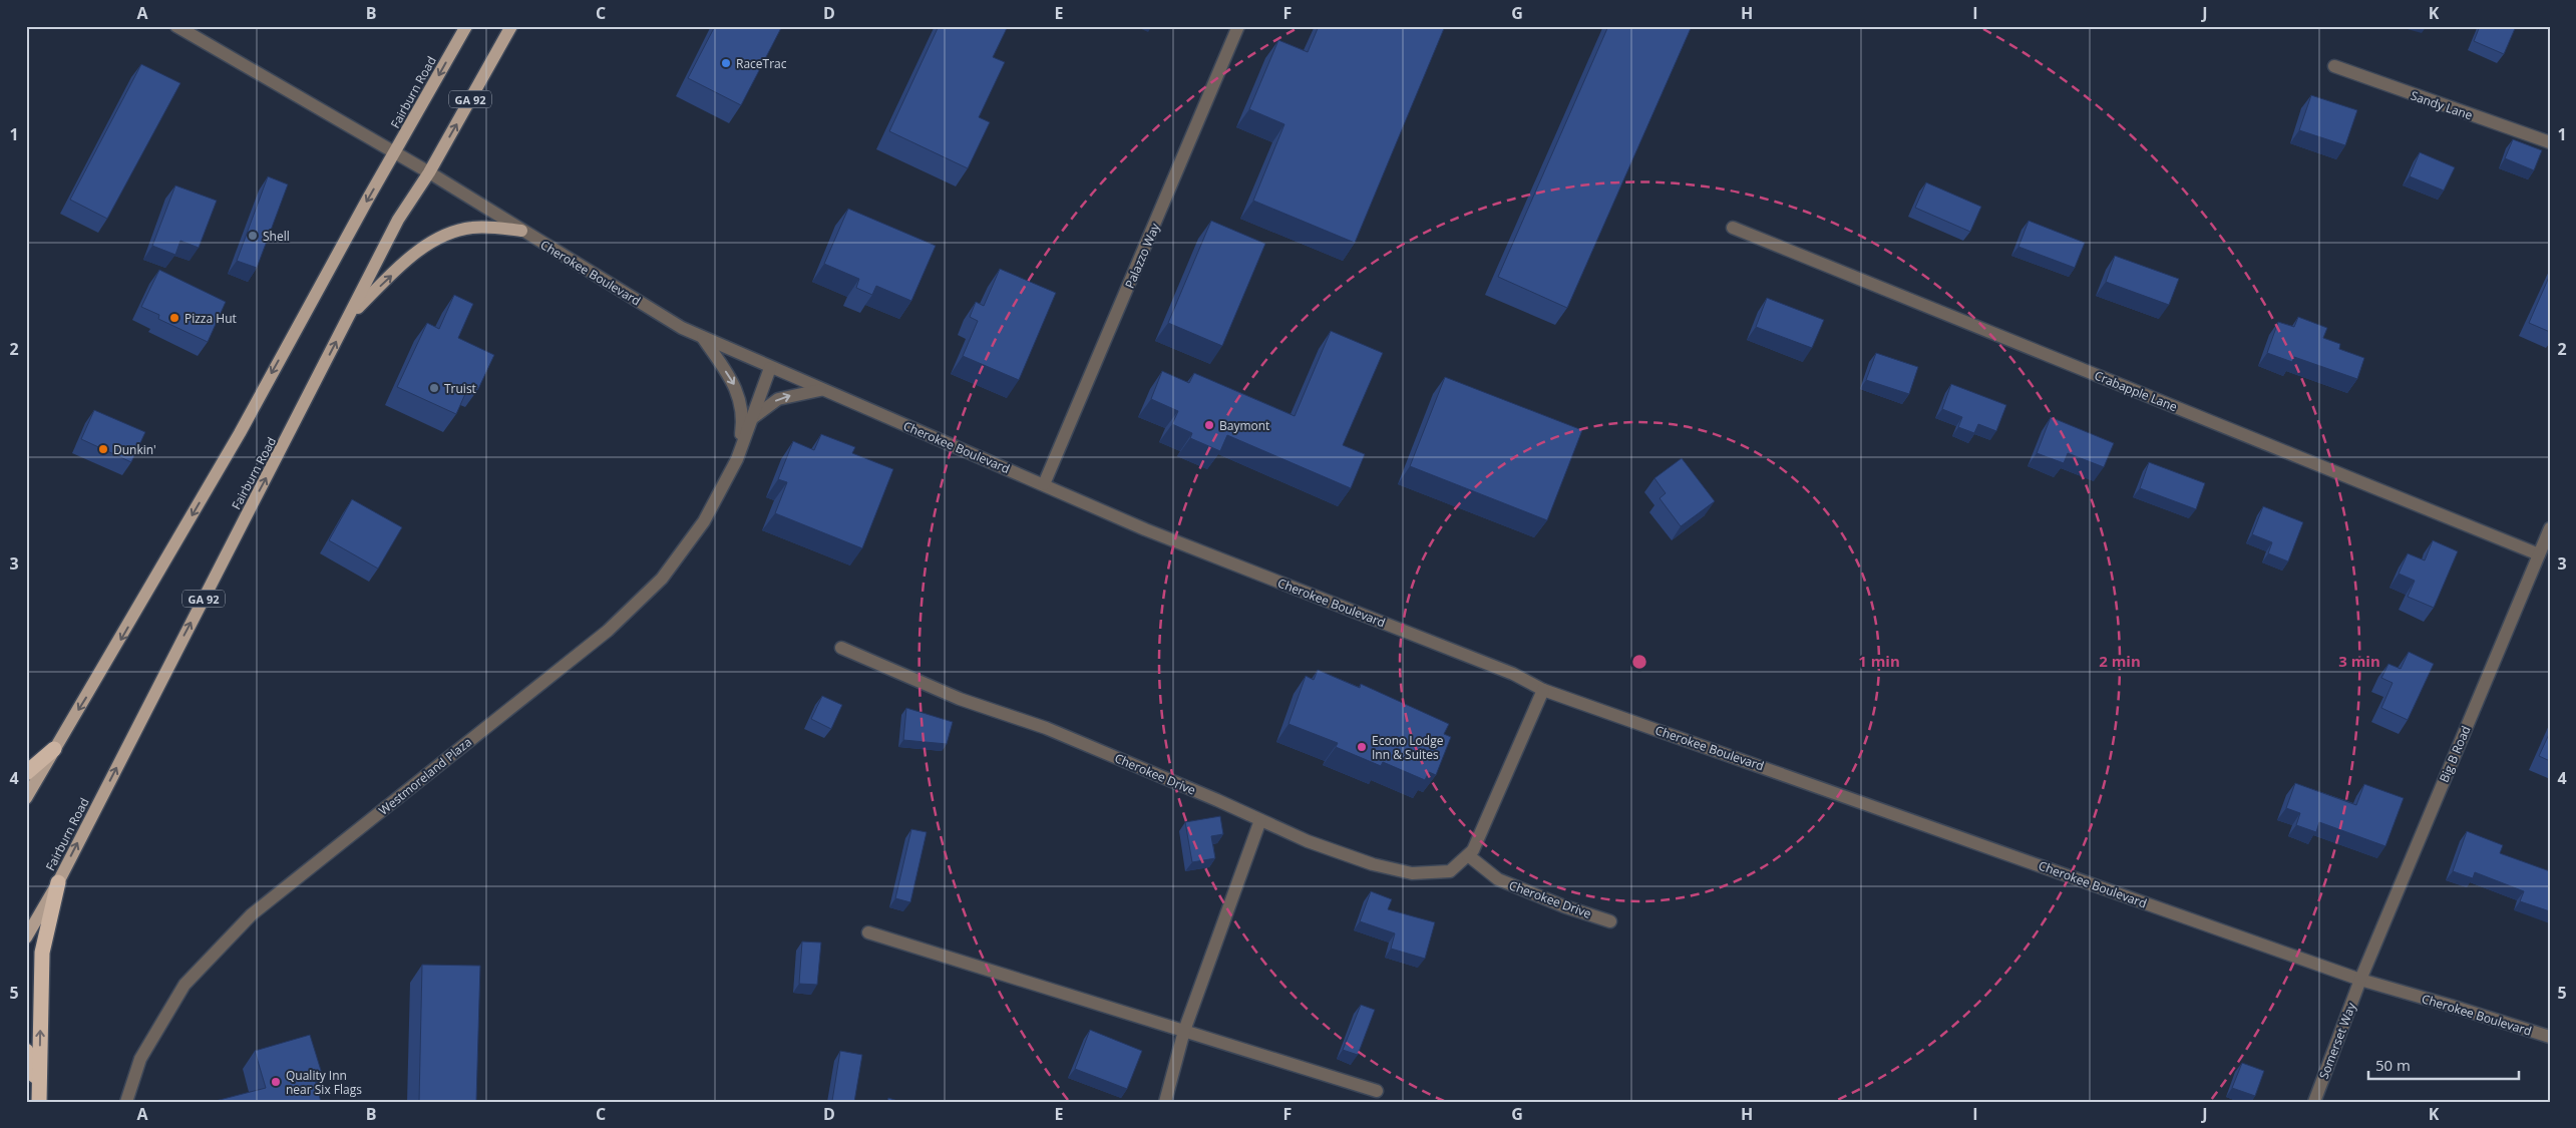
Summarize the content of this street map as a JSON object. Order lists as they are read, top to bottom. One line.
{"streets":{"main road":["Fairburn Road","GA 92"],"street":["Sandy Lane","Palazzo Way","Cherokee Boulevard","Crabapple Lane","Big B Road","Cherokee Drive","Westmoreland Plaza","Somerset Way"]},"crossings":[["Fairburn Road","Cherokee Boulevard"],["Palazzo Way","Cherokee Boulevard"],["Cherokee Boulevard","Big B Road"],["Cherokee Boulevard","Cherokee Drive"],["Cherokee Boulevard","Westmoreland Plaza"],["Cherokee Boulevard","Somerset Way"],["Crabapple Lane","Big B Road"],["Big B Road","Somerset Way"]],"places":["RaceTrac","Shell","Pizza Hut","Truist","Baymont","Dunkin'","Econo Lodge Inn & Suites","Quality Inn near Six Flags"],"scale_bar":"50 m","grid":{"columns":["A","B","C","D","E","F","G","H","I","J","K"],"rows":["1","2","3","4","5"]},"rings":["1 min","2 min","3 min"]}
